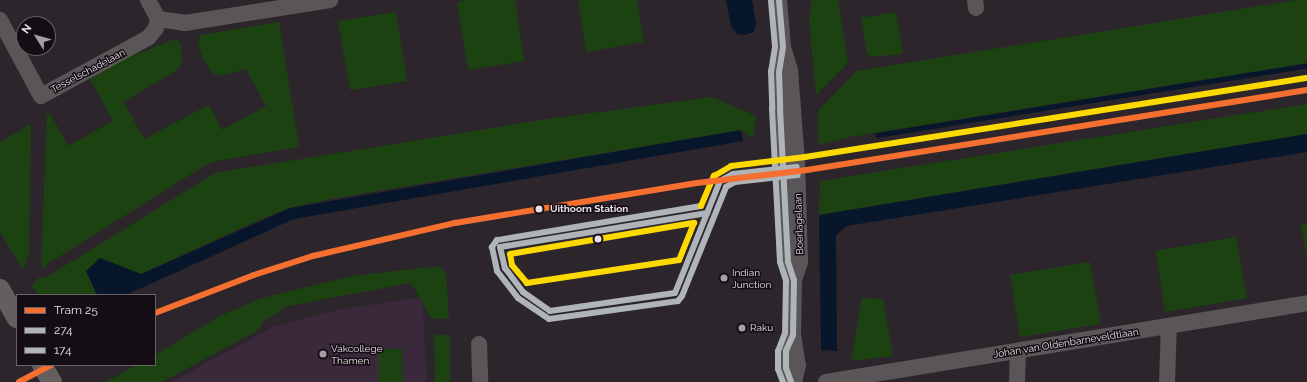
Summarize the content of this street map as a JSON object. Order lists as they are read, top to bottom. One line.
{"streets":{"street":["Tesselschadelaan","Boerlagelaan","Johan van Oldenbarneveldtlaan"]},"places":["Uithoorn Station","Indian Junction","Raku","Vakcollege Thamen"],"lines":["transit line 274","transit line 174","tram line 25"],"legend":["Tram 25","274","174"],"north":"top left"}
